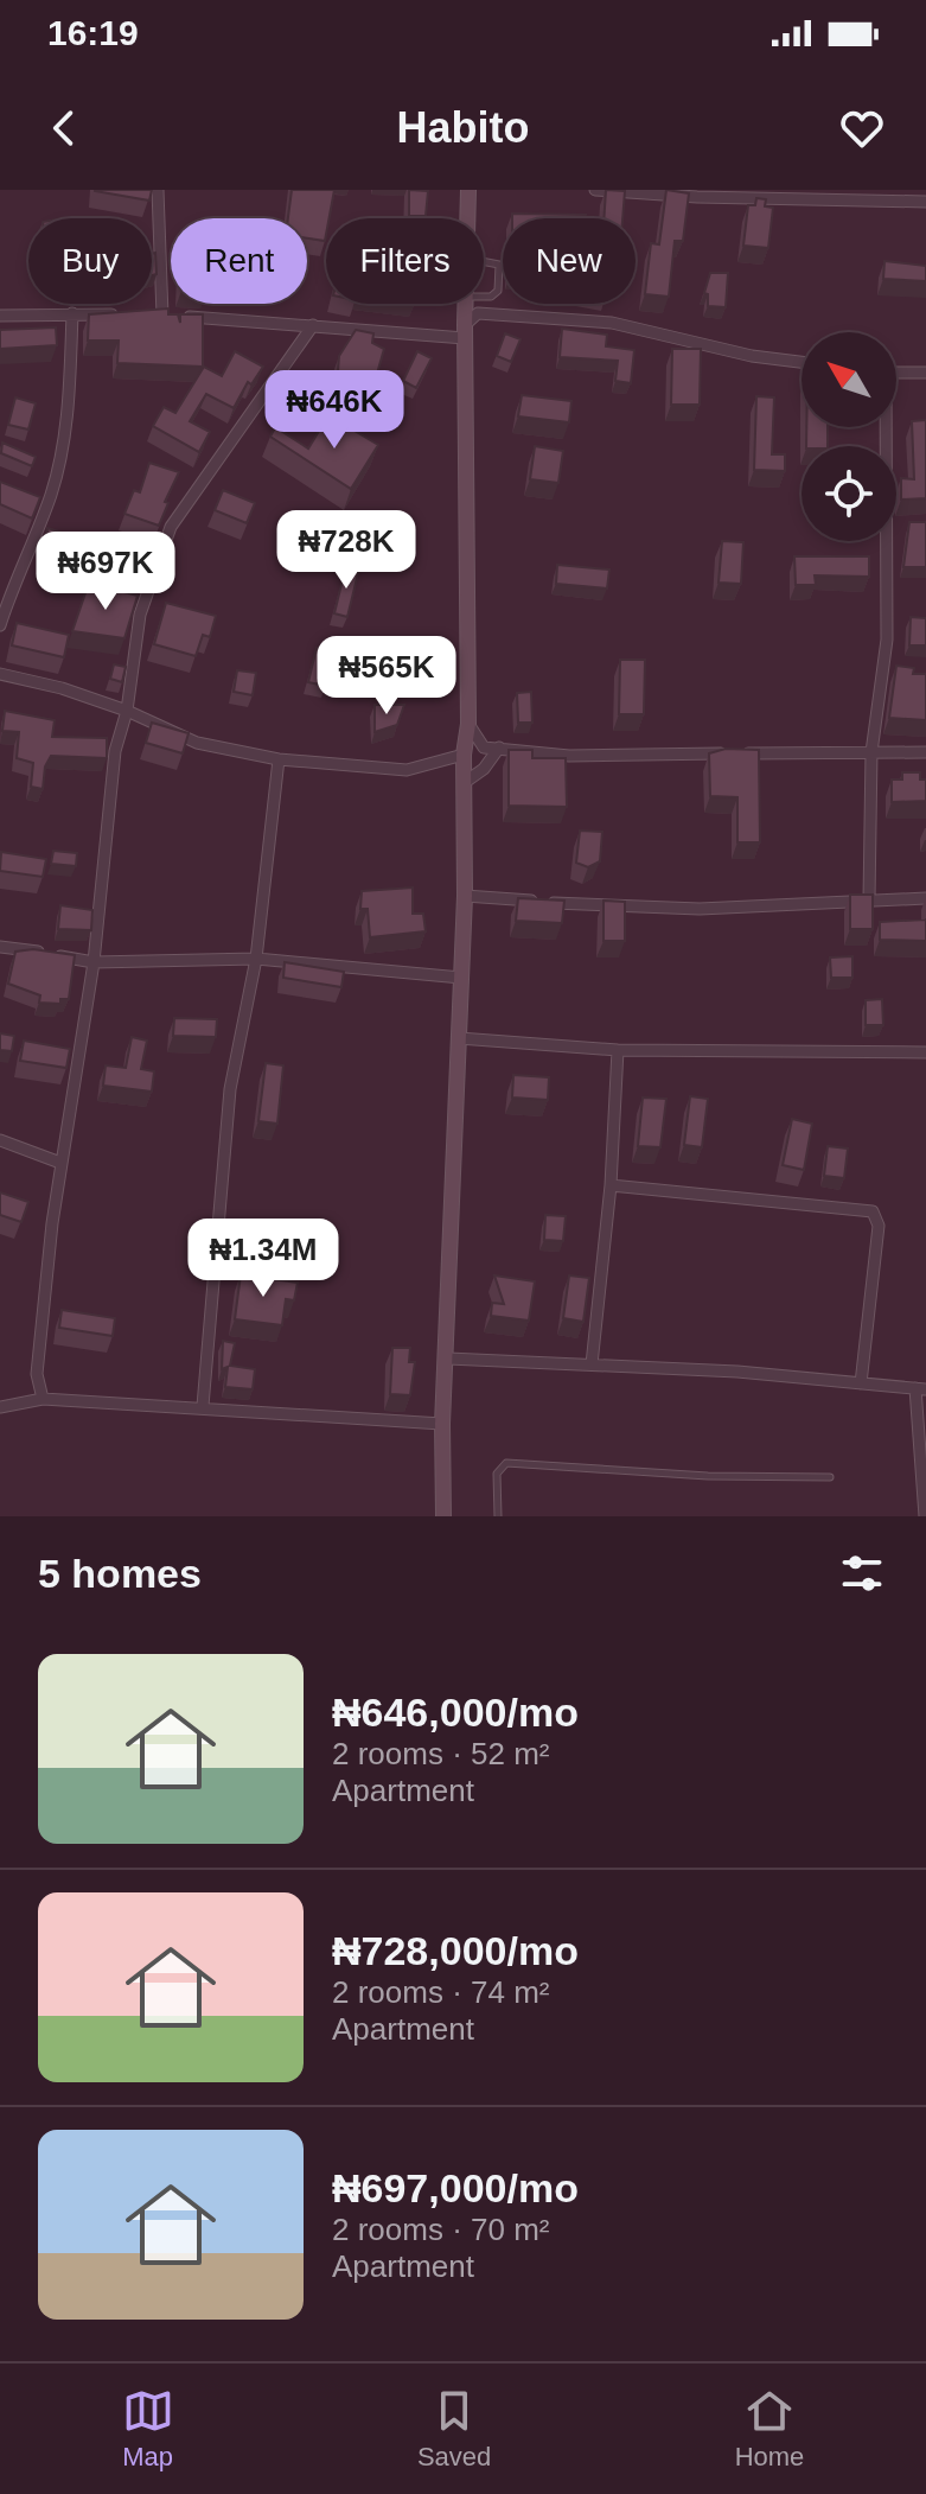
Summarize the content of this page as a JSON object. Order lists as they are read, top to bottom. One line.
{"north":"top left","page":{"status":"16:19","header":"Habito","chip":["Buy","Rent","Filters","New"],"price":["₦646K","₦728K","₦697K","₦565K","₦1.34M"],"heading":"5 homes","list":[{"name":"₦646,000/mo","note":"2 rooms · 52 m² · Apartment"},{"name":"₦728,000/mo","note":"2 rooms · 74 m² · Apartment"},{"name":"₦697,000/mo","note":"2 rooms · 70 m² · Apartment"}],"tabs":["Map","Saved","Home"]}}
